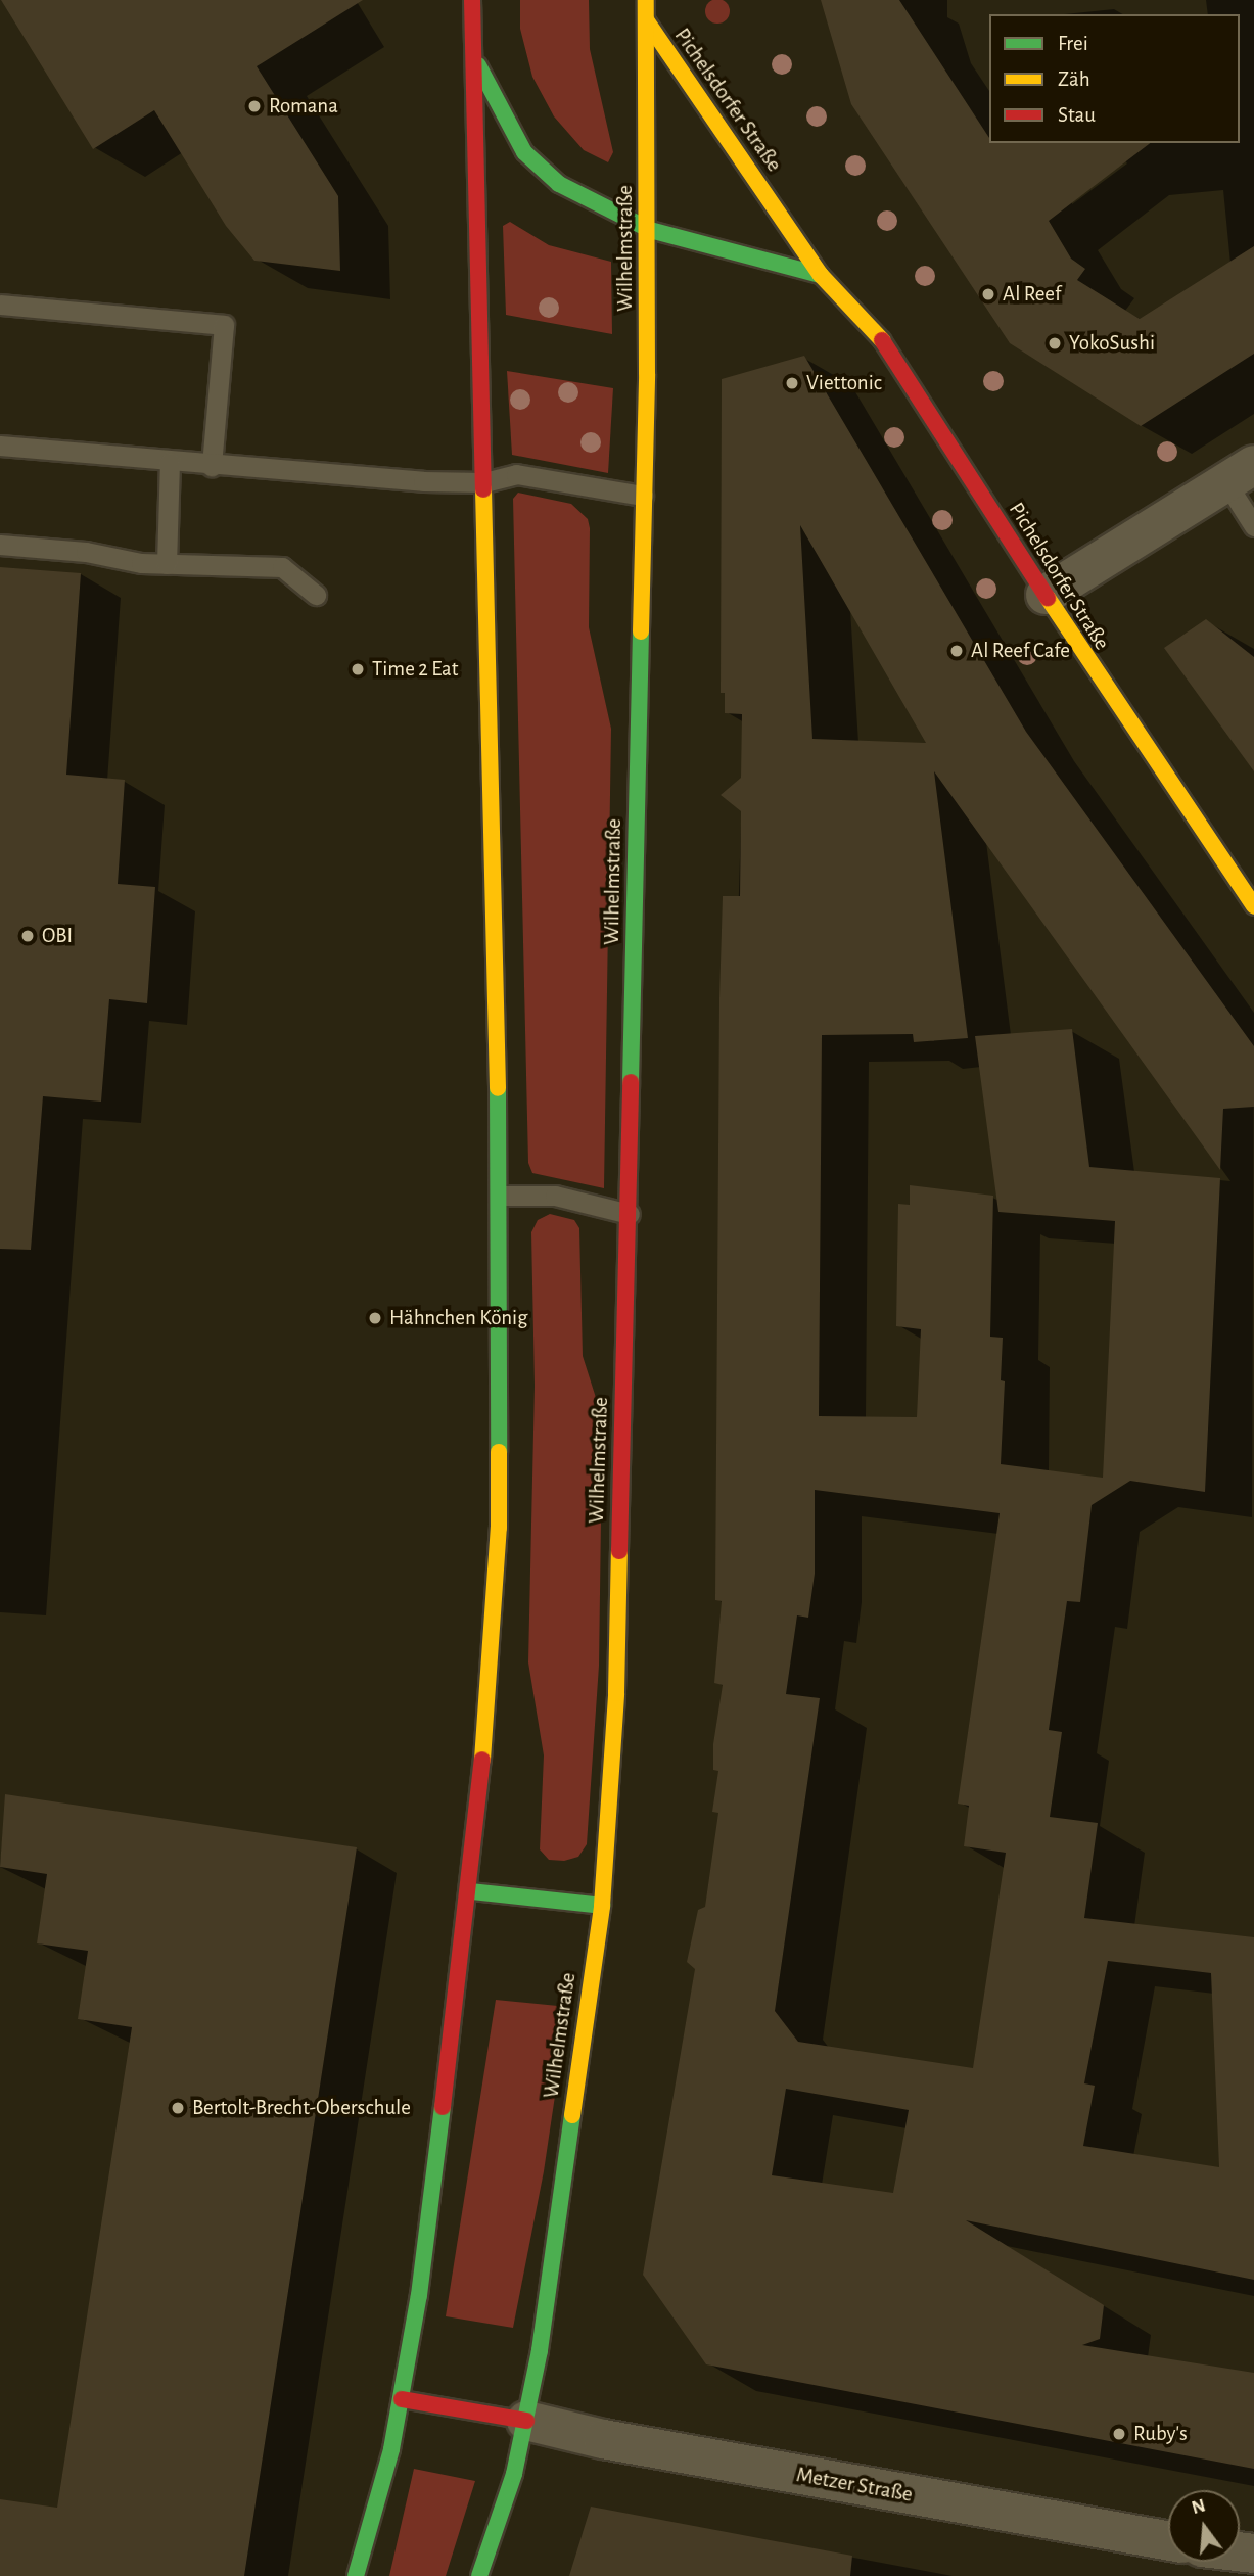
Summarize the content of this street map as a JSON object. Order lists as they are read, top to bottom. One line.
{"streets":{"main road":["Pichelsdorfer Straße","Wilhelmstraße"],"street":["Metzer Straße"]},"crossings":[["Pichelsdorfer Straße","Wilhelmstraße"],["Wilhelmstraße","Metzer Straße"]],"places":["Romana","Al Reef","YokoSushi","Viettonic","Al Reef Cafe","Time 2 Eat","OBI","Hähnchen König","Bertolt-Brecht-Oberschule","Ruby's"],"legend":["Frei","Zäh","Stau"],"north":"top"}
